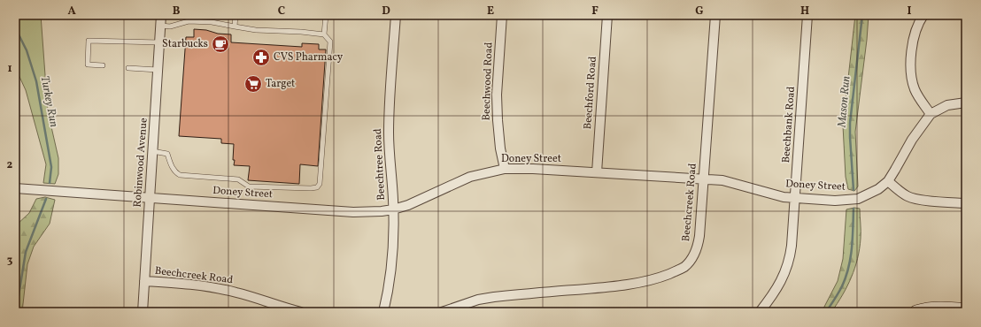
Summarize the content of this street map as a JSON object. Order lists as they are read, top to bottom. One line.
{"streets":{"street":["Beechwood Road","Beechford Road","Beechbank Road","Doney Street","Robinwood Avenue","Beechtree Road","Beechcreek Road"]},"crossings":[["Beechwood Road","Doney Street"],["Beechford Road","Doney Street"],["Beechbank Road","Doney Street"],["Doney Street","Robinwood Avenue"],["Doney Street","Beechtree Road"],["Doney Street","Beechcreek Road"],["Robinwood Avenue","Beechcreek Road"]],"water":["Turkey Run","Mason Run"],"places":{"cafe":["Starbucks"],"pharmacy":["CVS Pharmacy"],"supermarket":["Target"]},"grid":{"columns":["A","B","C","D","E","F","G","H","I"],"rows":["1","2","3"]}}
